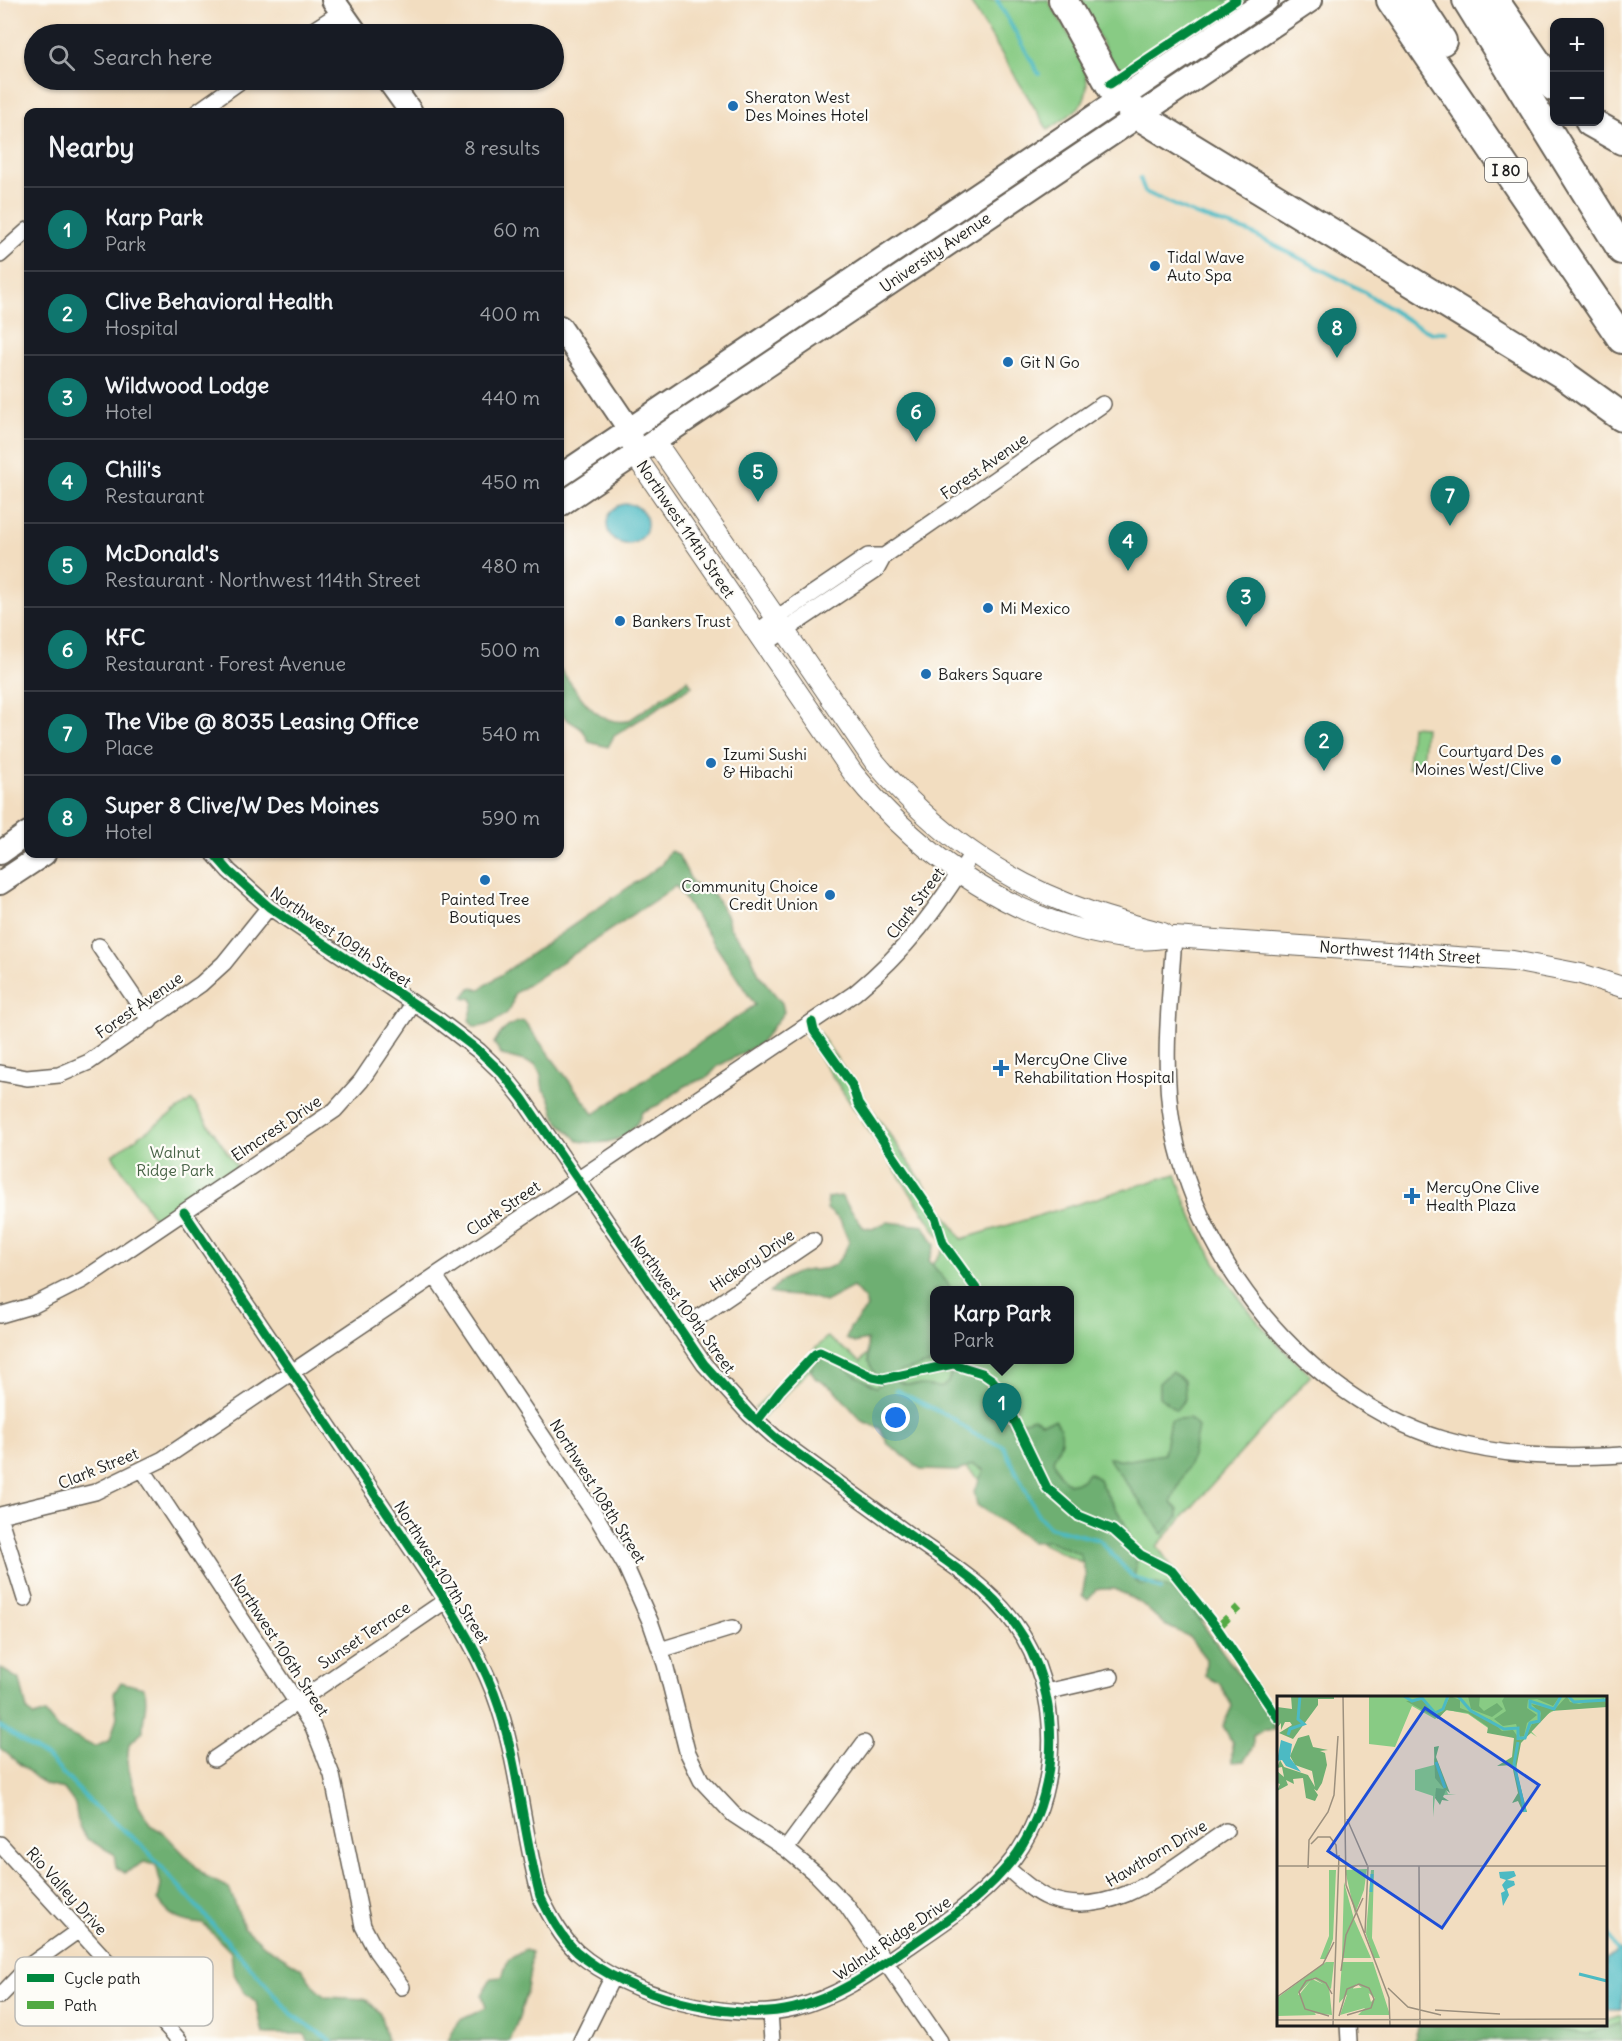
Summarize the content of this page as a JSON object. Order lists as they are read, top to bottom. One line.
{"streets":{"highway":["I 80"],"main road":["University Avenue","Northwest 114th Street"],"street":["Forest Avenue","Clark Street","Northwest 109th Street","Elmcrest Drive","Hickory Drive","Northwest 108th Street","Northwest 107th Street","Sunset Terrace","Northwest 106th Street","Hawthorn Drive","Rio Valley Drive","Walnut Ridge Drive"]},"crossings":[["University Avenue","Northwest 114th Street"],["Forest Avenue","Northwest 114th Street"],["Forest Avenue","Northwest 109th Street"],["Northwest 114th Street","Clark Street"],["Clark Street","Northwest 109th Street"],["Clark Street","Northwest 108th Street"],["Clark Street","Northwest 107th Street"],["Clark Street","Northwest 106th Street"],["Northwest 109th Street","Elmcrest Drive"],["Northwest 109th Street","Hickory Drive"],["Northwest 109th Street","Hawthorn Drive"],["Northwest 109th Street","Walnut Ridge Drive"],["Elmcrest Drive","Northwest 107th Street"],["Northwest 108th Street","Walnut Ridge Drive"],["Northwest 107th Street","Sunset Terrace"],["Northwest 107th Street","Walnut Ridge Drive"],["Sunset Terrace","Northwest 106th Street"],["Hawthorn Drive","Walnut Ridge Drive"]],"parks":["Walnut Ridge Park"],"places":{"other":["Sheraton West Des Moines Hotel","Tidal Wave Auto Spa","Git N Go","Mi Mexico","Bankers Trust","Bakers Square","Courtyard Des Moines West/Clive","Izumi Sushi & Hibachi","Painted Tree Boutiques","Community Choice Credit Union"],"health":["MercyOne Clive Rehabilitation Hospital","MercyOne Clive Health Plaza"]},"legend":["Cycle path","Path"],"page":{"map_buttons":["+","−"],"search":"Search here","heading":["Nearby","8 results"],"list":[{"mark":"1","name":"Karp Park","note":"Park","value":"60 m"},{"mark":"2","name":"Clive Behavioral Health","note":"Hospital","value":"400 m"},{"mark":"3","name":"Wildwood Lodge","note":"Hotel","value":"440 m"},{"mark":"4","name":"Chili's","note":"Restaurant","value":"450 m"},{"mark":"5","name":"McDonald's","note":"Restaurant · Northwest 114th Street","value":"480 m"},{"mark":"6","name":"KFC","note":"Restaurant · Forest Avenue","value":"500 m"},{"mark":"7","name":"The Vibe @ 8035 Leasing Office","note":"Place","value":"540 m"},{"mark":"8","name":"Super 8 Clive/W Des Moines","note":"Hotel","value":"590 m"}],"pins":["8","6","5","7","4","3","2","1"],"popup":["Karp Park","Park"]}}
